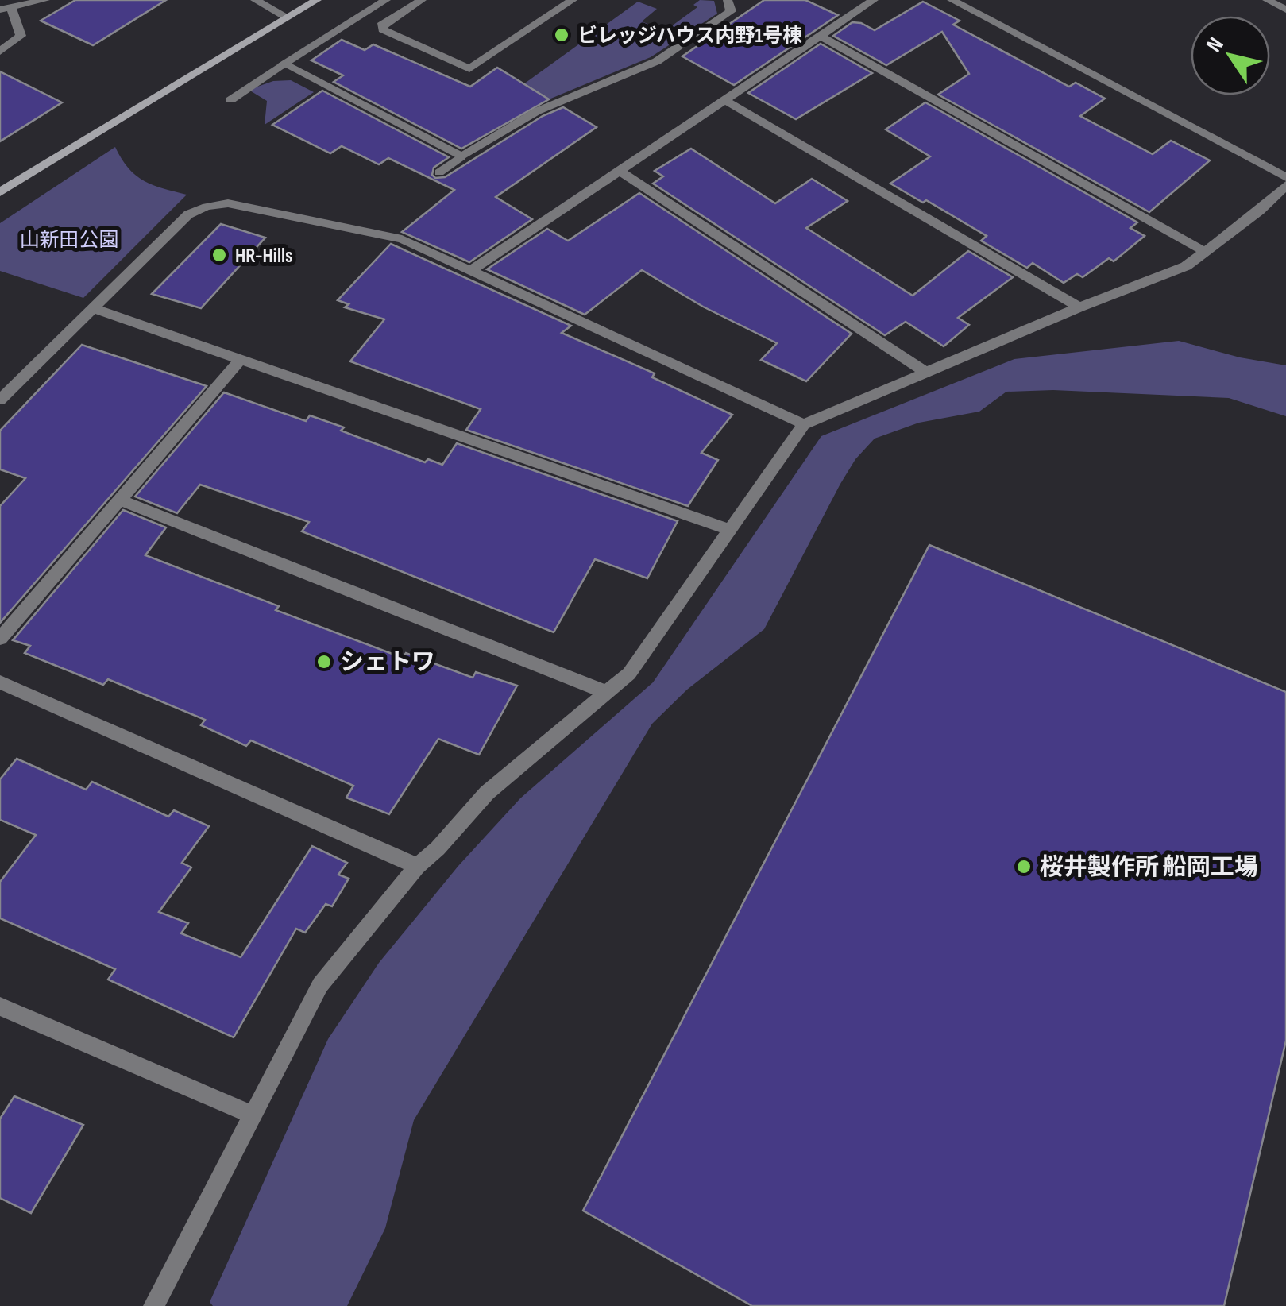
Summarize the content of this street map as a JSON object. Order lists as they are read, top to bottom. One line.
{"parks":["山新田公園"],"places":["ビレッジハウス内野1号棟","HR-Hills","シェトワ","桜井製作所 船岡工場"],"north":"top left"}
